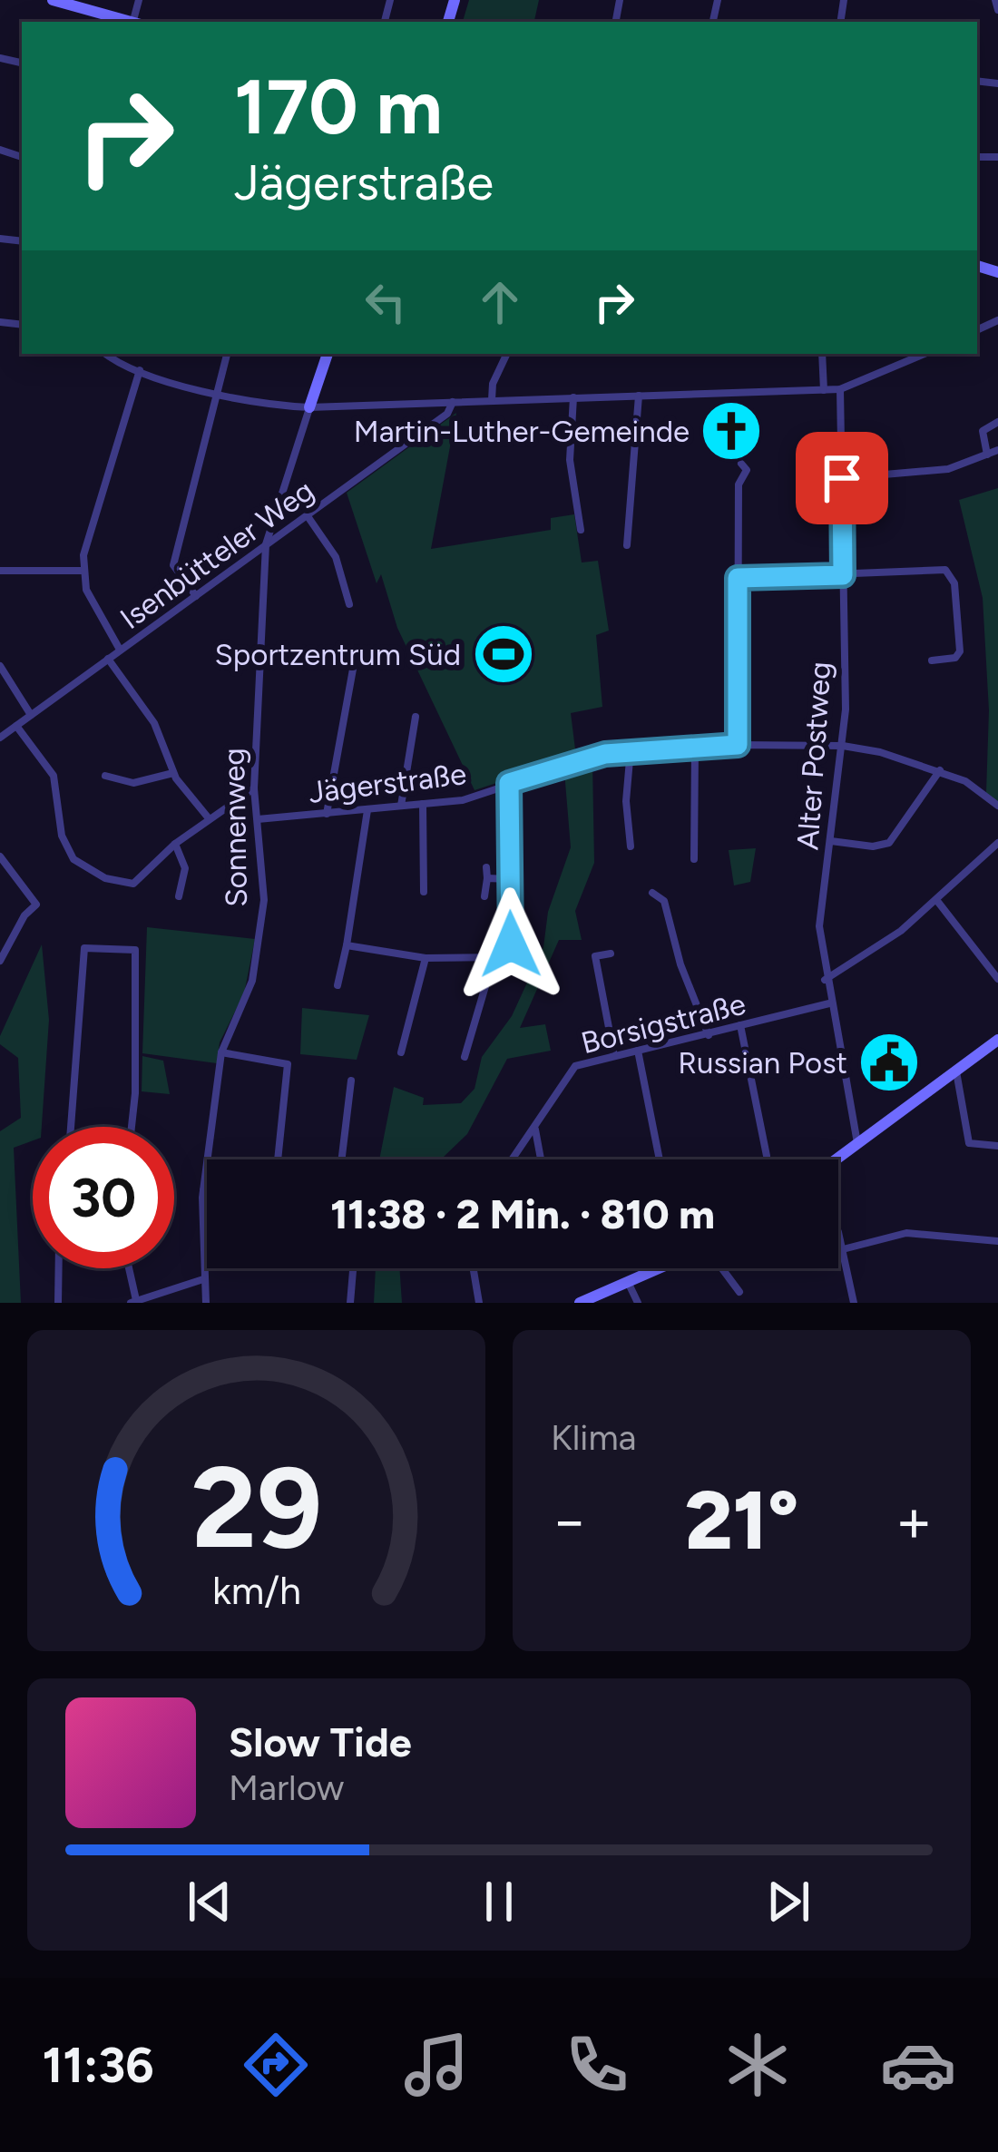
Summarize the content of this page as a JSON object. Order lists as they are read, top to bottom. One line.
{"streets":{"street":["Isenbütteler Weg","Alter Postweg","Jägerstraße","Sonnenweg","Borsigstraße"]},"crossings":[["Isenbütteler Weg","Sonnenweg"],["Alter Postweg","Jägerstraße"],["Alter Postweg","Borsigstraße"],["Jägerstraße","Sonnenweg"]],"places":{"church":["Martin-Luther-Gemeinde"],"sports":["Sportzentrum Süd"],"public building":["Russian Post"]},"page":{"turn":["170 m","Jägerstraße"],"limit":"30","trip":"11:38 · 2 Min. · 810 m","tile":"Klima","heat":["−","21°","+"],"song":["Slow Tide","Marlow"],"tabs":"11:36","gauge":["29","km/h"]}}
